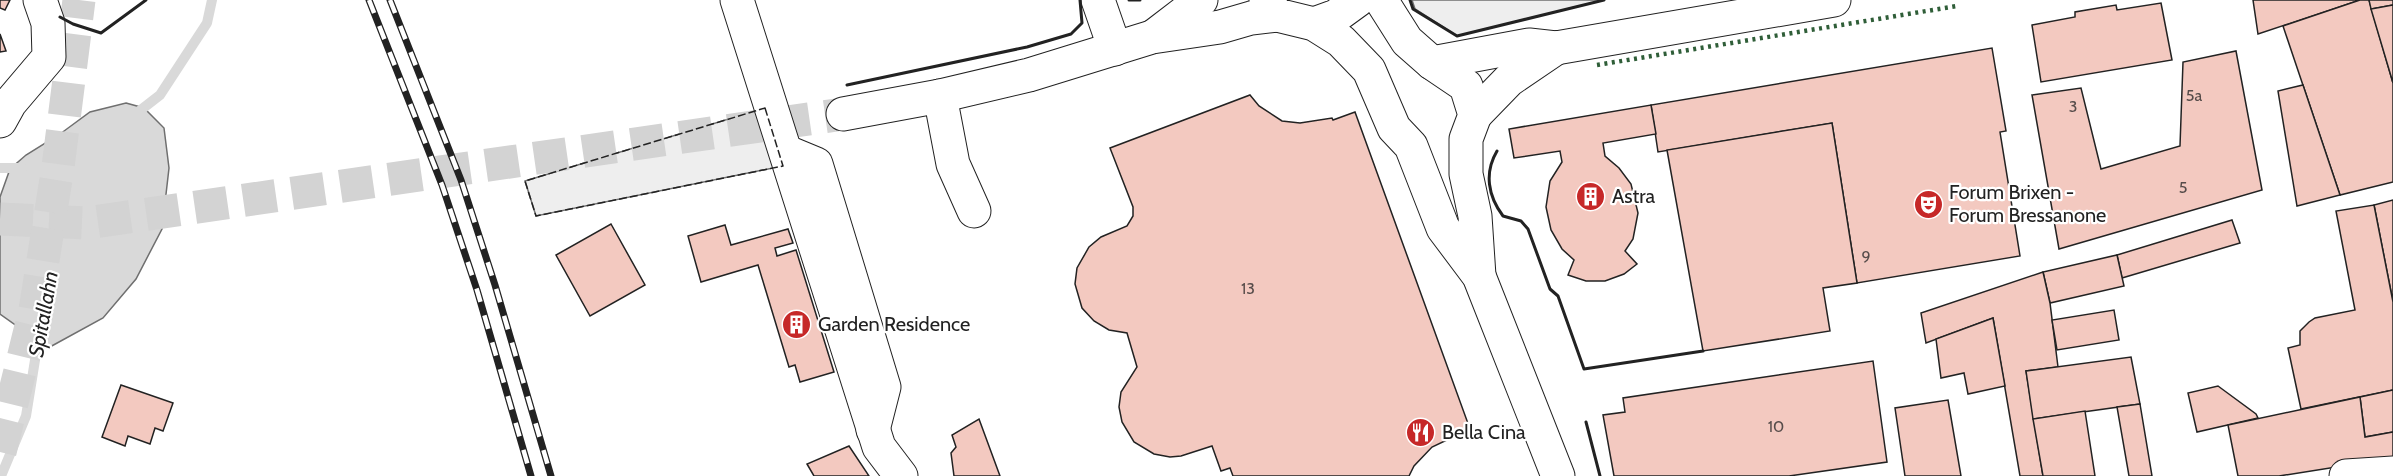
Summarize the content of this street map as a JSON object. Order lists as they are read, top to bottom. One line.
{"water":["Spitallahn"],"places":{"building":["Astra","Garden Residence"],"theatre":["Forum Brixen - Forum Bressanone"],"restaurant":["Bella Cina"]},"house_numbers":["5a","3","5","9","13","10"]}
